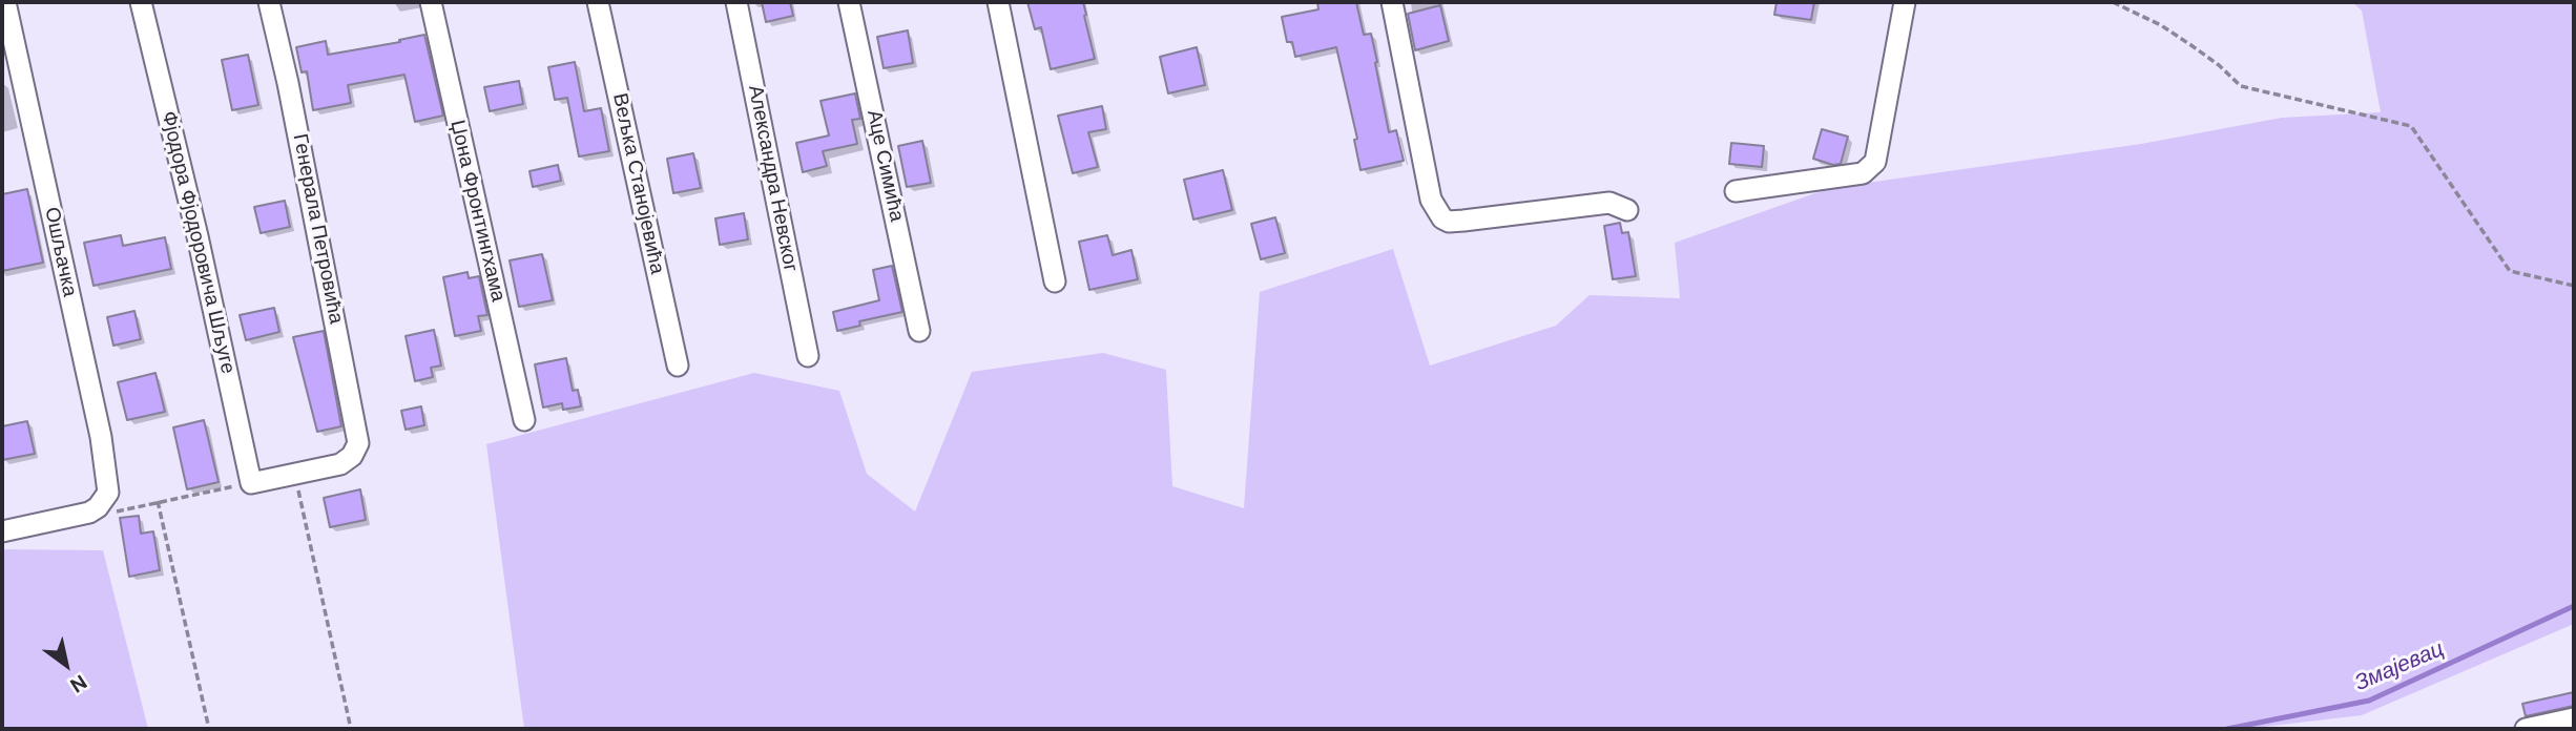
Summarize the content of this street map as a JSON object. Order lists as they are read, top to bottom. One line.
{"streets":{"street":["Аце Симића","Александра Невског","Вељка Станојевића","Џона Фронтингхама","Генерала Петровића","Фјодора Фјодоровича Шљуге","Ошљачка"]},"water":["Змајевац"],"north":"bottom right"}
